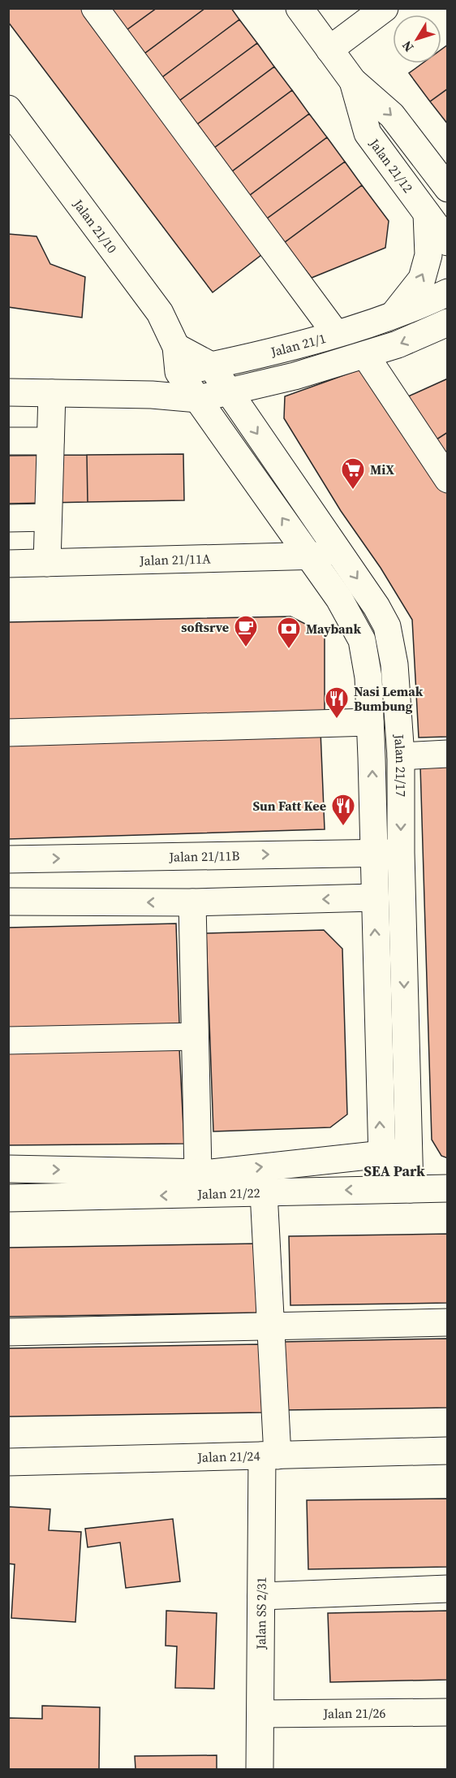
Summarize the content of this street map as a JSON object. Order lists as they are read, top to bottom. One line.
{"streets":{"street":["Jalan 21/12","Jalan 21/10","Jalan 21/1","Jalan 21/11A","Jalan 21/17","Jalan 21/11B","Jalan 21/22","Jalan 21/24","Jalan SS 2/31","Jalan 21/26"]},"crossings":[["Jalan 21/10","Jalan 21/17"],["Jalan 21/1","Jalan 21/17"],["Jalan 21/11A","Jalan 21/17"],["Jalan 21/17","Jalan 21/11B"],["Jalan 21/17","Jalan 21/22"],["Jalan 21/22","Jalan SS 2/31"],["Jalan 21/24","Jalan SS 2/31"],["Jalan SS 2/31","Jalan 21/26"]],"districts":["SEA Park"],"places":{"supermarket":["MiX"],"cafe":["softsrve"],"bank":["Maybank"],"restaurant":["Nasi Lemak Bumbung","Sun Fatt Kee"]},"north":"bottom left"}
